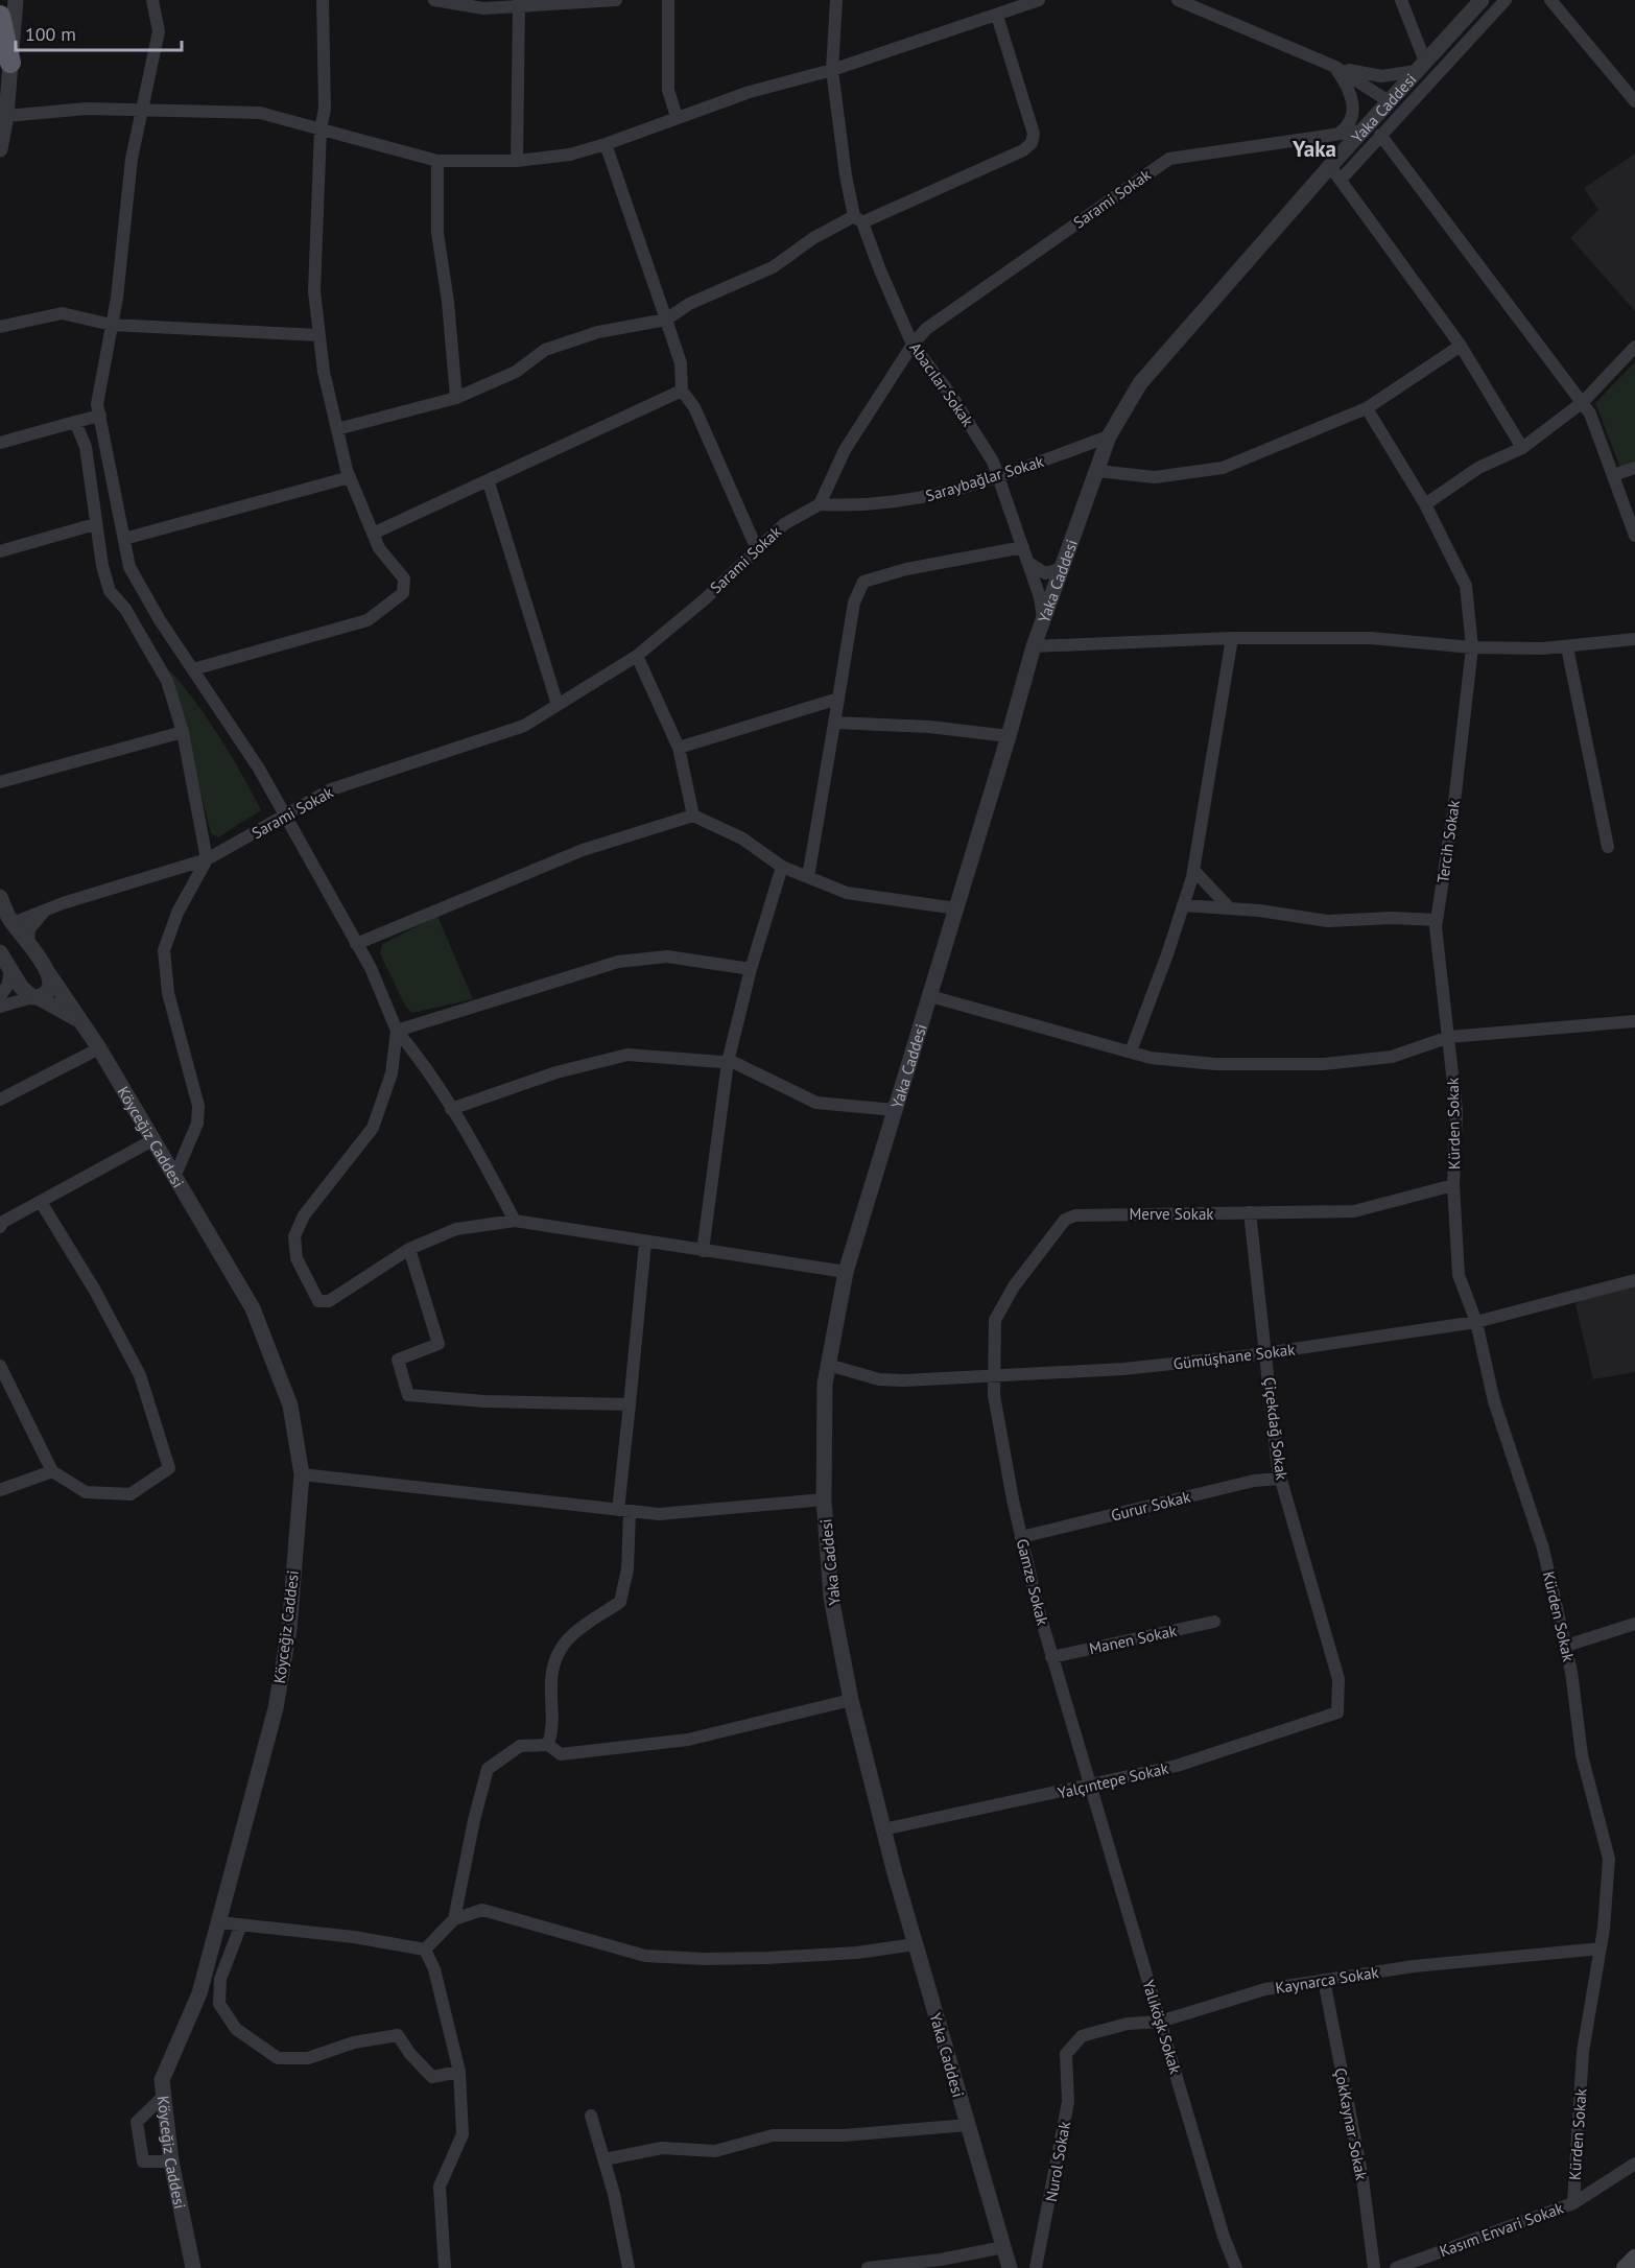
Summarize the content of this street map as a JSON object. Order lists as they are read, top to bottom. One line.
{"streets":{"street":["Yaka Caddesi","Sarami Sokak","Abacılar Sokak","Saraybağlar Sokak","Tercih Sokak","Kürden Sokak","Köyceğiz Caddesi","Merve Sokak","Gümüşhane Sokak","Çiçekdağ Sokak","Gurur Sokak","Gamze Sokak","Manen Sokak","Yalçıntepe Sokak","Kaynarca Sokak","Yalıköşk Sokak","ÇokKaynar Sokak","Nurol Sokak","Kasım Envari Sokak"]},"crossings":[["Yaka Caddesi","Sarami Sokak"],["Yaka Caddesi","Abacılar Sokak"],["Yaka Caddesi","Saraybağlar Sokak"],["Yaka Caddesi","Gümüşhane Sokak"],["Yaka Caddesi","Yalçıntepe Sokak"],["Sarami Sokak","Abacılar Sokak"],["Sarami Sokak","Saraybağlar Sokak"],["Sarami Sokak","Köyceğiz Caddesi"],["Abacılar Sokak","Saraybağlar Sokak"],["Tercih Sokak","Kürden Sokak"],["Kürden Sokak","Merve Sokak"],["Kürden Sokak","Gümüşhane Sokak"],["Kürden Sokak","Kaynarca Sokak"],["Kürden Sokak","Kasım Envari Sokak"],["Merve Sokak","Gümüşhane Sokak"],["Merve Sokak","Çiçekdağ Sokak"],["Merve Sokak","Gamze Sokak"],["Gümüşhane Sokak","Çiçekdağ Sokak"],["Gümüşhane Sokak","Gamze Sokak"],["Çiçekdağ Sokak","Gurur Sokak"],["Çiçekdağ Sokak","Yalçıntepe Sokak"],["Gurur Sokak","Gamze Sokak"],["Gamze Sokak","Manen Sokak"],["Gamze Sokak","Yalçıntepe Sokak"],["Gamze Sokak","Yalıköşk Sokak"],["Yalçıntepe Sokak","Yalıköşk Sokak"],["Kaynarca Sokak","Yalıköşk Sokak"],["Kaynarca Sokak","ÇokKaynar Sokak"],["Kaynarca Sokak","Nurol Sokak"]],"districts":["Yaka"],"scale_bar":"100 m"}
